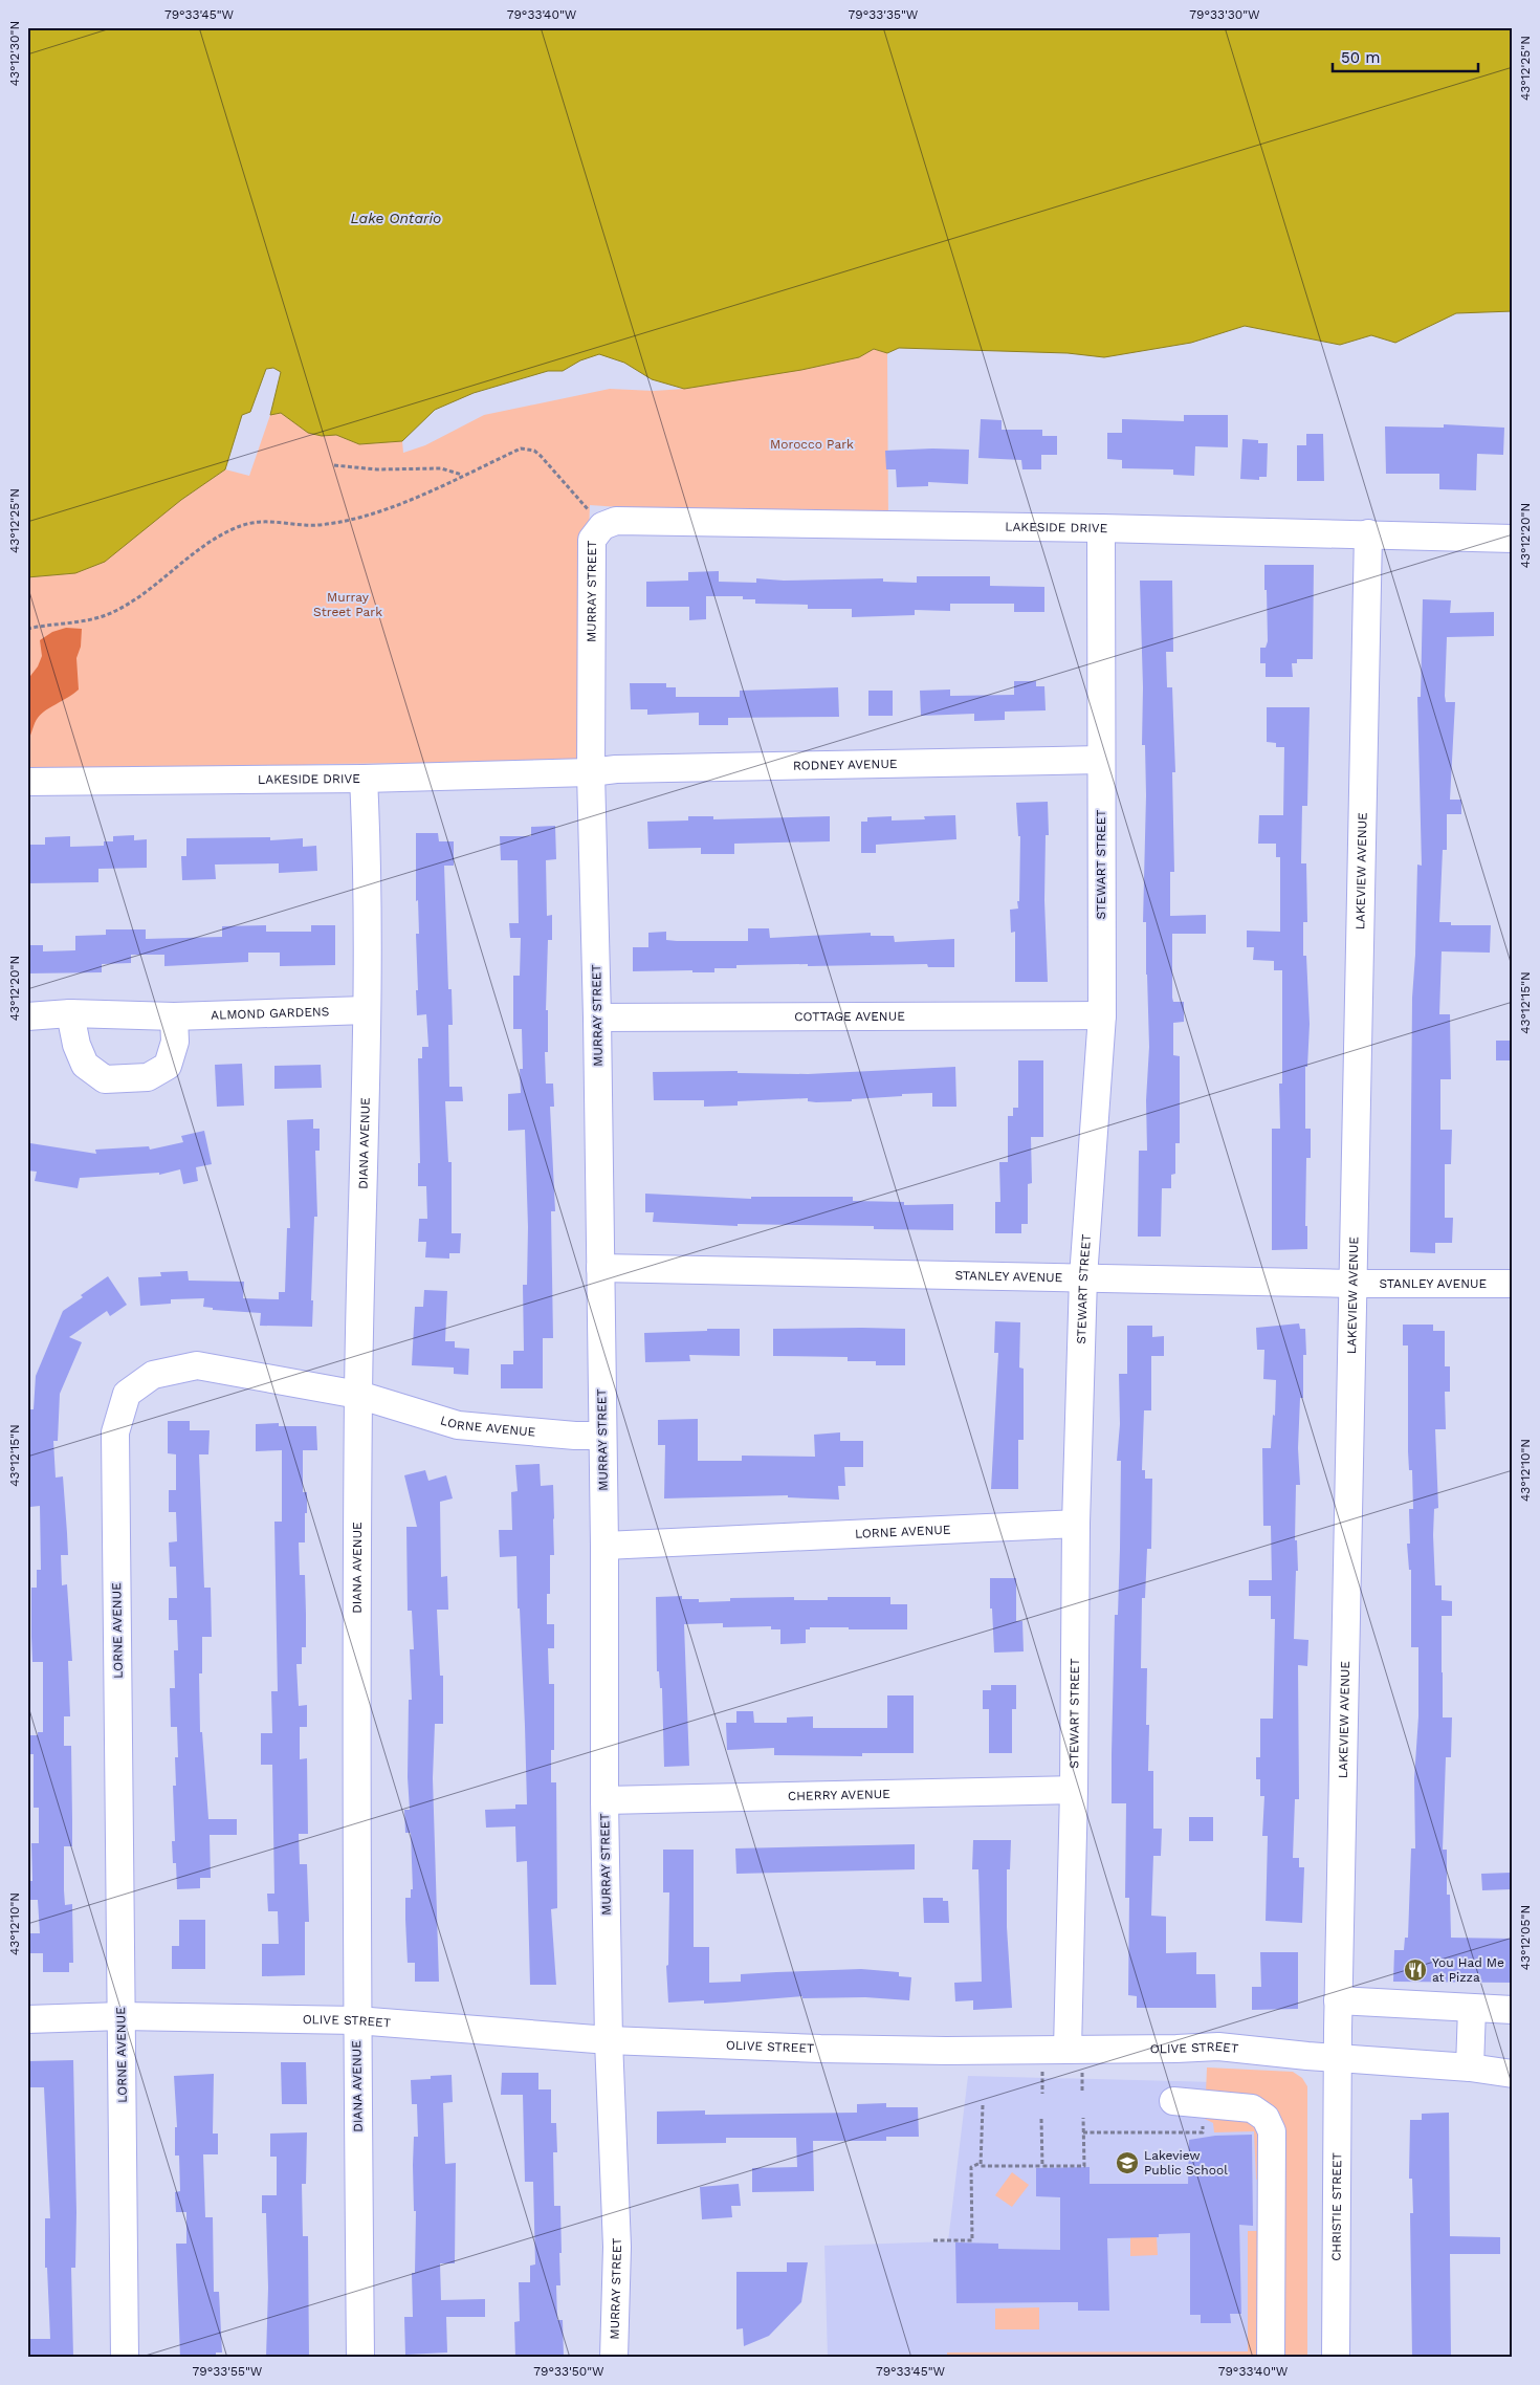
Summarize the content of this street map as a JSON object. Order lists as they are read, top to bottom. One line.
{"streets":{"street":["LAKESIDE DRIVE","MURRAY STREET","RODNEY AVENUE","STEWART STREET","LAKEVIEW AVENUE","ALMOND GARDENS","COTTAGE AVENUE","DIANA AVENUE","STANLEY AVENUE","LORNE AVENUE","CHERRY AVENUE","OLIVE STREET","CHRISTIE STREET"]},"crossings":[["LAKESIDE DRIVE","MURRAY STREET"],["LAKESIDE DRIVE","RODNEY AVENUE"],["LAKESIDE DRIVE","STEWART STREET"],["LAKESIDE DRIVE","LAKEVIEW AVENUE"],["LAKESIDE DRIVE","DIANA AVENUE"],["MURRAY STREET","RODNEY AVENUE"],["MURRAY STREET","COTTAGE AVENUE"],["MURRAY STREET","STANLEY AVENUE"],["MURRAY STREET","LORNE AVENUE"],["MURRAY STREET","CHERRY AVENUE"],["MURRAY STREET","OLIVE STREET"],["RODNEY AVENUE","STEWART STREET"],["STEWART STREET","COTTAGE AVENUE"],["STEWART STREET","STANLEY AVENUE"],["STEWART STREET","LORNE AVENUE"],["STEWART STREET","CHERRY AVENUE"],["STEWART STREET","OLIVE STREET"],["LAKEVIEW AVENUE","STANLEY AVENUE"],["LAKEVIEW AVENUE","OLIVE STREET"],["LAKEVIEW AVENUE","CHRISTIE STREET"],["ALMOND GARDENS","DIANA AVENUE"],["DIANA AVENUE","LORNE AVENUE"],["DIANA AVENUE","OLIVE STREET"],["LORNE AVENUE","OLIVE STREET"],["OLIVE STREET","CHRISTIE STREET"]],"water":["Lake Ontario"],"parks":["Morocco Park","Murray Street Park"],"places":{"restaurant":["You Had Me at Pizza"],"school or university":["Lakeview Public School"]},"scale_bar":"50 m","coordinates":["79°33'45\"W","79°33'40\"W","79°33'35\"W","79°33'30\"W","43°12'30\"N","43°12'25\"N","43°12'20\"N","43°12'15\"N","43°12'10\"N","43°12'05\"N","79°33'55\"W","79°33'50\"W"]}
